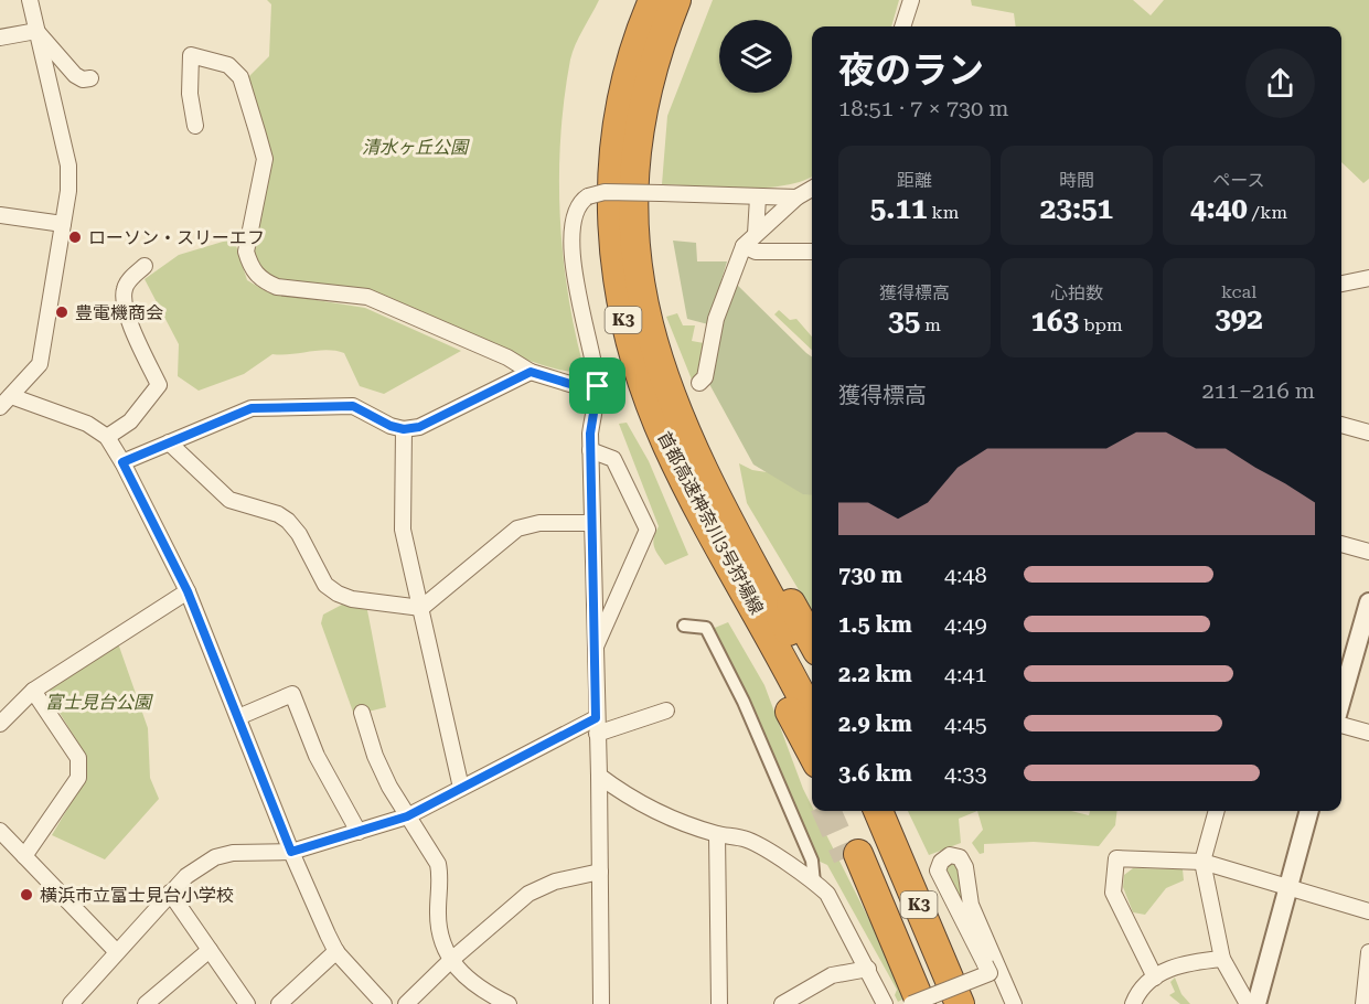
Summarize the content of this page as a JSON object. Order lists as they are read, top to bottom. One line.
{"streets":{"highway":["K3","首都高速神奈川3号狩場線"]},"parks":["清水ヶ丘公園","富士見台公園"],"places":["ローソン・スリーエフ","豊電機商会","横浜市立富士見台小学校"],"page":{"heading":["夜のラン","18:51 · 7 × 730 m"],"stats":[["距離","5.11 km"],["時間","23:51"],["ペース","4:40 /km"],["獲得標高","35 m"],["心拍数","163 bpm"],["kcal","392"]],"chart":["獲得標高","211–216 m"],"list":[{"name":"730 m","note":"4:48"},{"name":"1.5 km","note":"4:49"},{"name":"2.2 km","note":"4:41"},{"name":"2.9 km","note":"4:45"},{"name":"3.6 km","note":"4:33"}]}}
